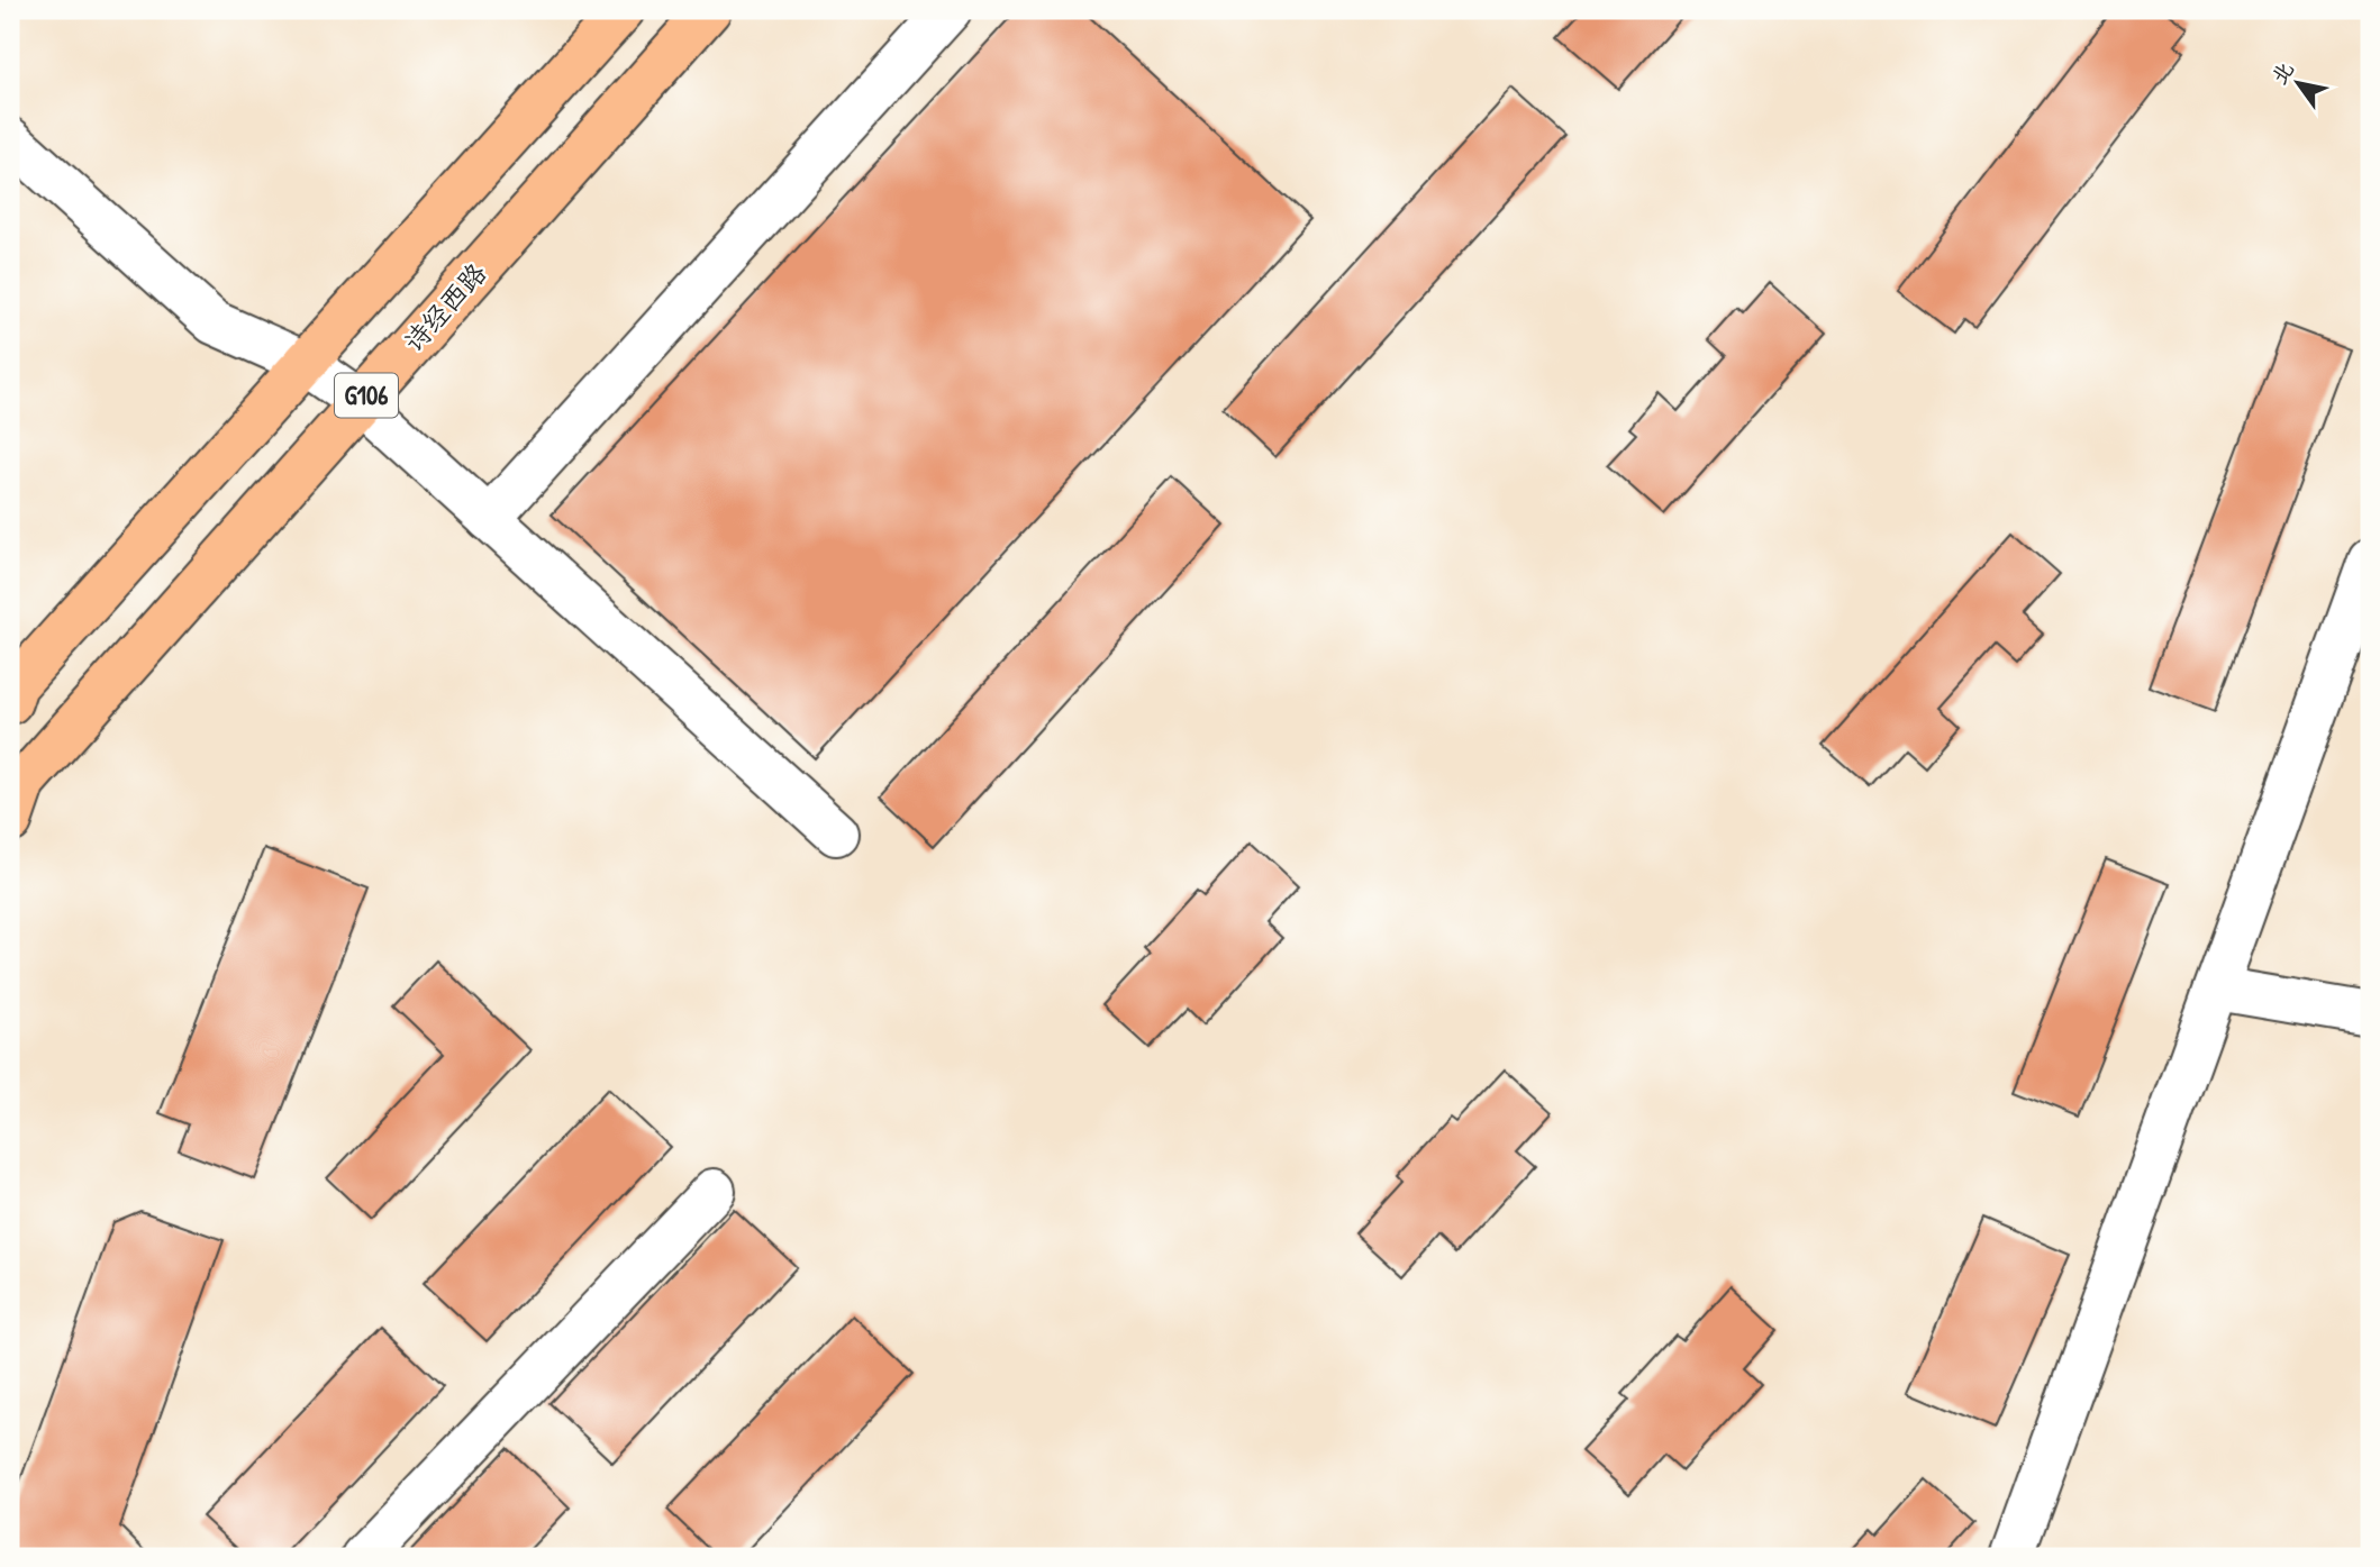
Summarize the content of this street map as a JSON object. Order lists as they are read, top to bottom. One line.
{"streets":{"highway":["诗经西路","G106"]},"north":"top left"}
